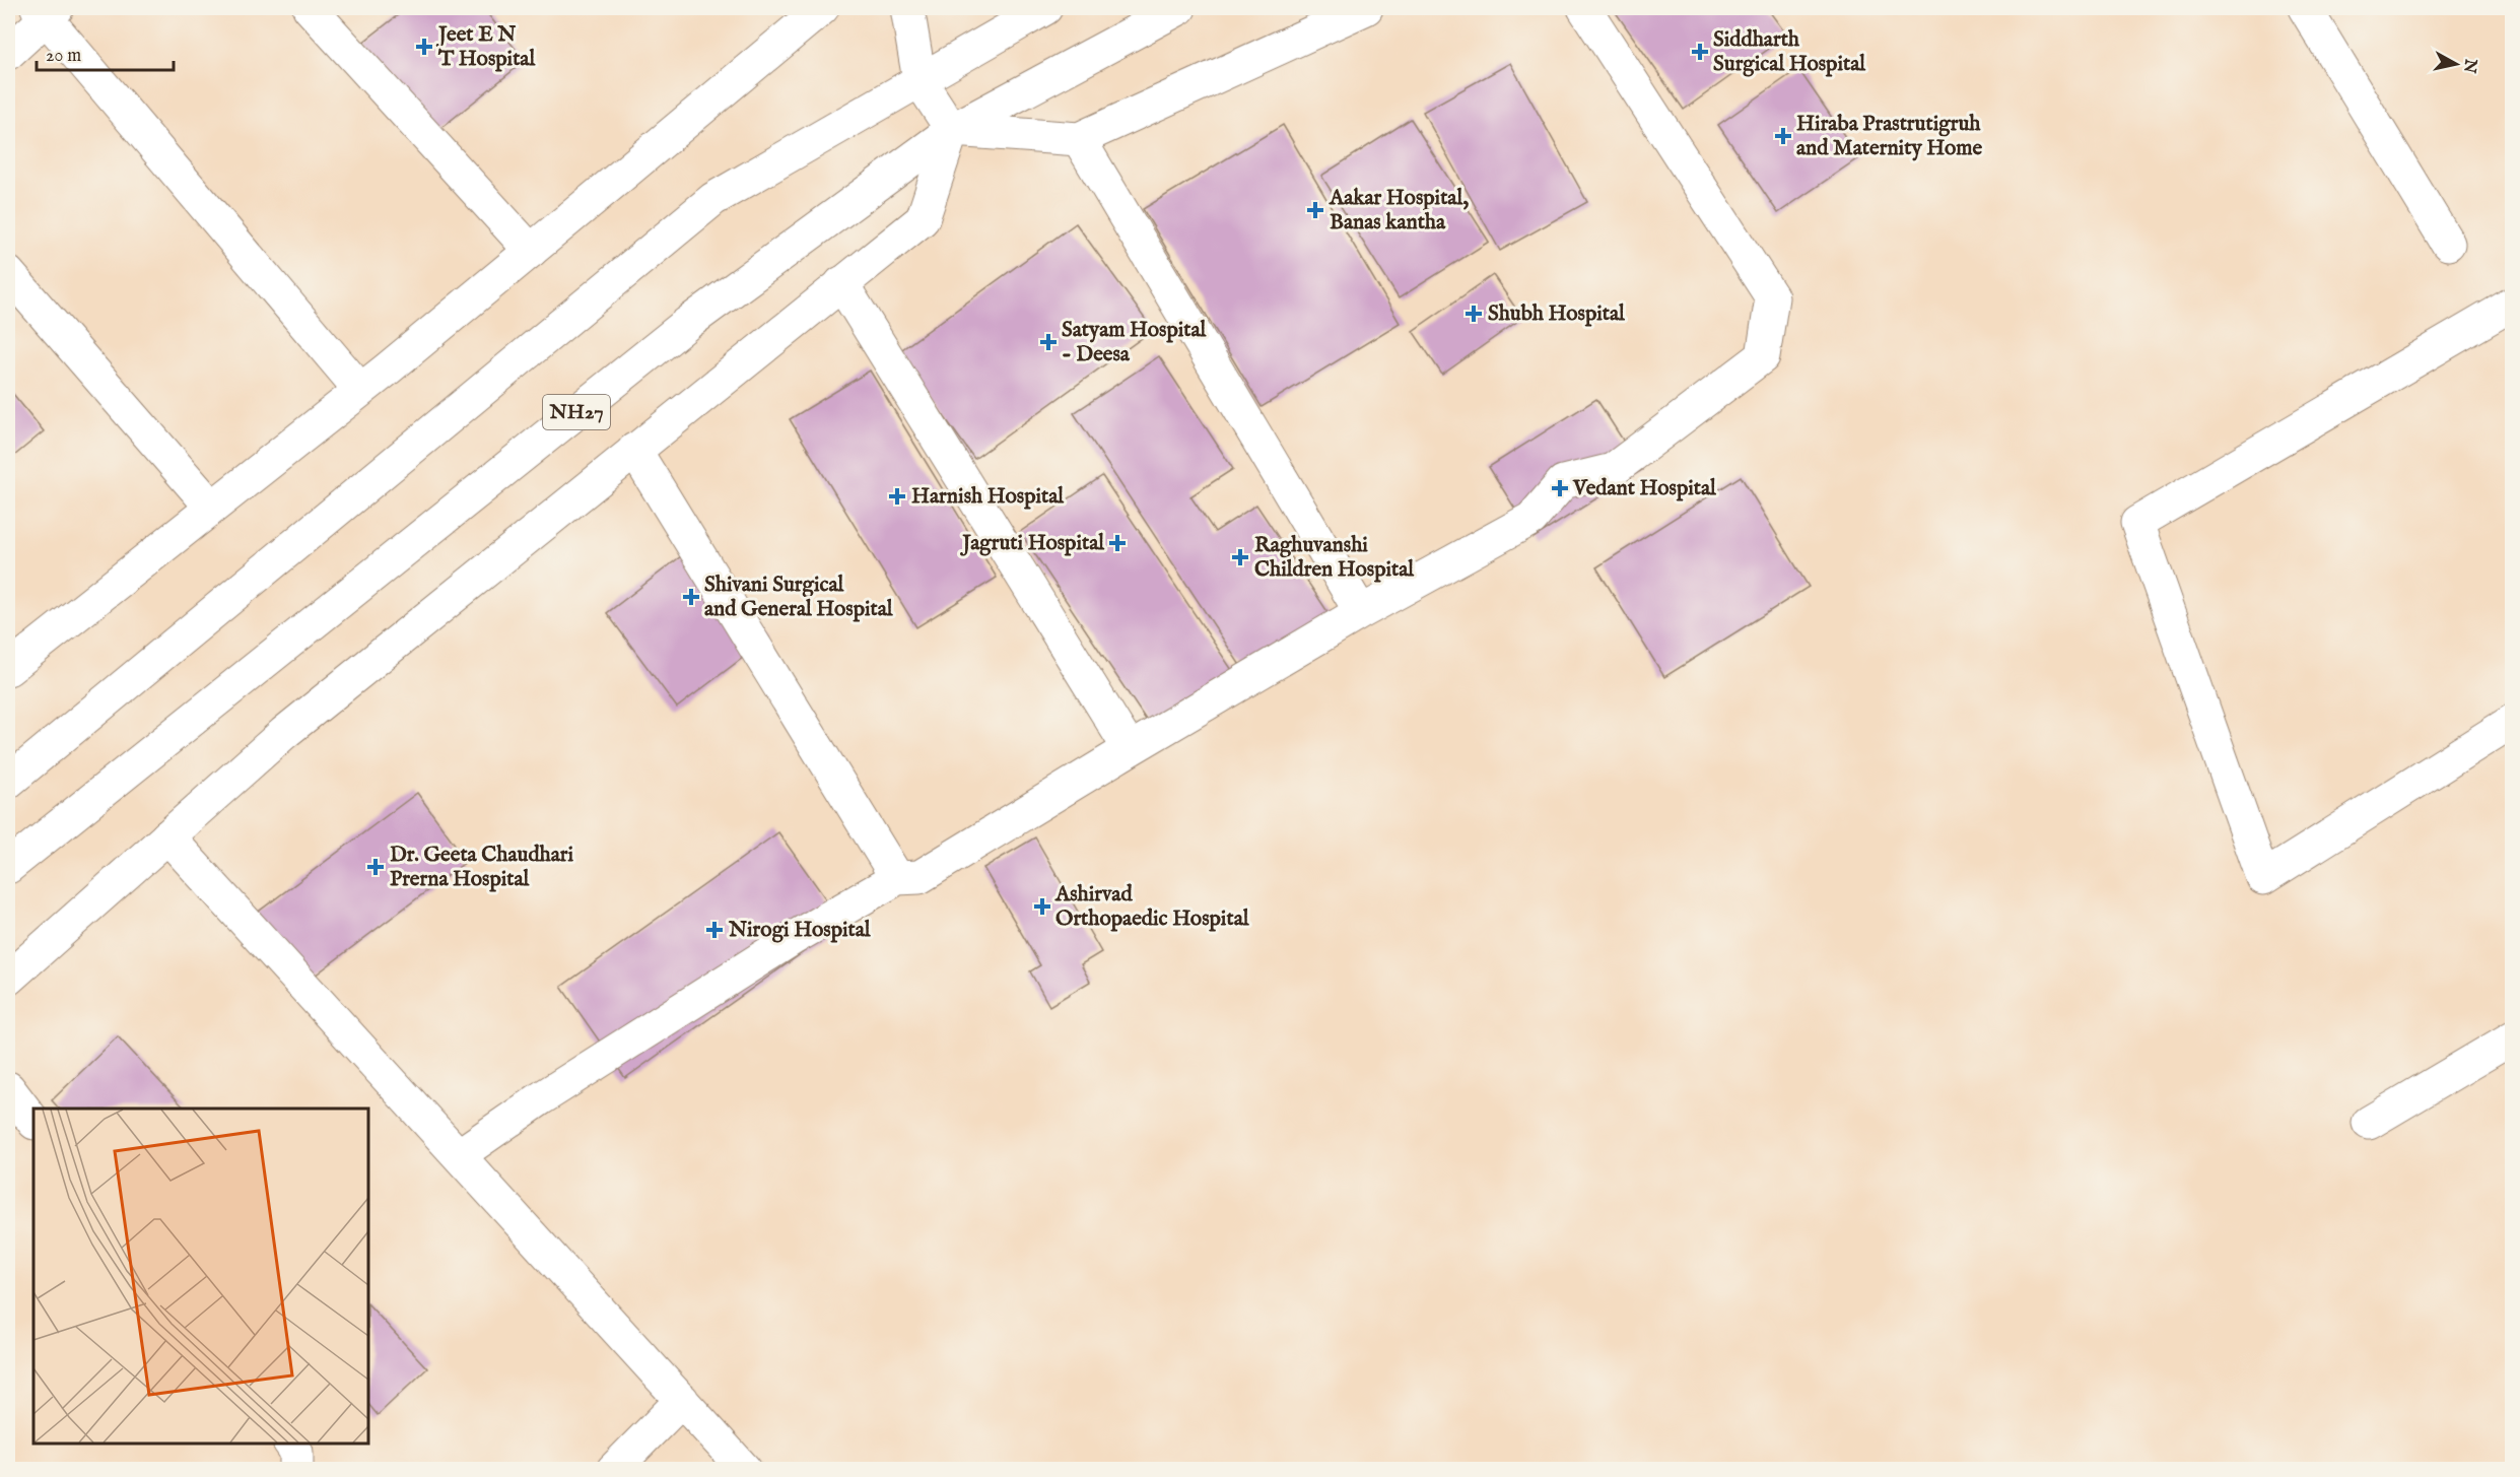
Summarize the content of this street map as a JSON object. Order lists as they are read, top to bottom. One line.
{"streets":{"main road":["NH27"]},"places":{"health":["Jeet E N T Hospital","Siddharth Surgical Hospital","Hiraba Prastrutigruh and Maternity Home","Aakar Hospital, Banas kantha","Shubh Hospital","Satyam Hospital - Deesa","Vedant Hospital","Harnish Hospital","Jagruti Hospital","Raghuvanshi Children Hospital","Shivani Surgical and General Hospital","Dr. Geeta Chaudhari Prerna Hospital","Ashirvad Orthopaedic Hospital","Nirogi Hospital"]},"scale_bar":"20 m","north":"right"}
